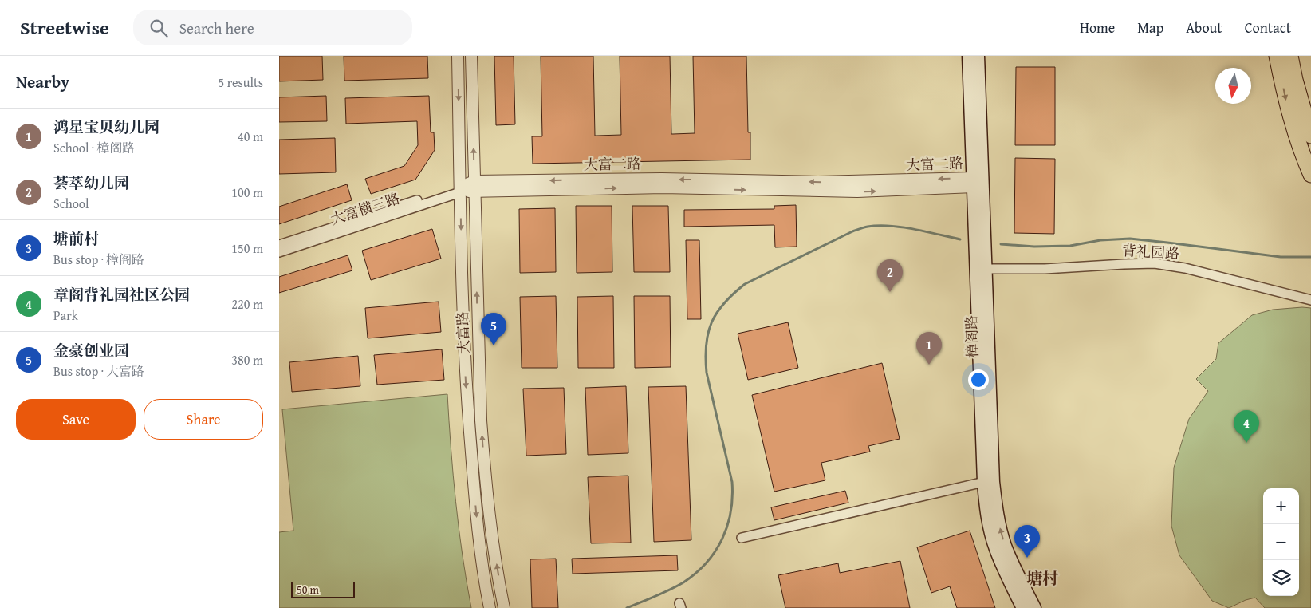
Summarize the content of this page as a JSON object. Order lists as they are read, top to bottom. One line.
{"streets":{"main road":["樟阁路"],"street":["大富二路","大富横三路","背礼园路","大富路"]},"crossings":[["大富二路","大富横三路"],["大富二路","大富路"],["大富二路","樟阁路"],["大富横三路","大富路"],["背礼园路","樟阁路"]],"districts":["塘村"],"scale_bar":"50 m","north":"bottom","page":{"header":"Streetwise","search":"Search here","nav":["Home","Map","About","Contact"],"heading":["Nearby","5 results"],"list":[{"mark":"1","name":"鸿星宝贝幼儿园","note":"School · 樟阁路","value":"40 m"},{"mark":"2","name":"荟萃幼儿园","note":"School","value":"100 m"},{"mark":"3","name":"塘前村","note":"Bus stop · 樟阁路","value":"150 m"},{"mark":"4","name":"章阁背礼园社区公园","note":"Park","value":"220 m"},{"mark":"5","name":"金豪创业园","note":"Bus stop · 大富路","value":"380 m"}],"pins":["2","5","1","4","3"],"buttons":["Save","Share"],"map_buttons":["+","−"],"scale":"50 m"}}
